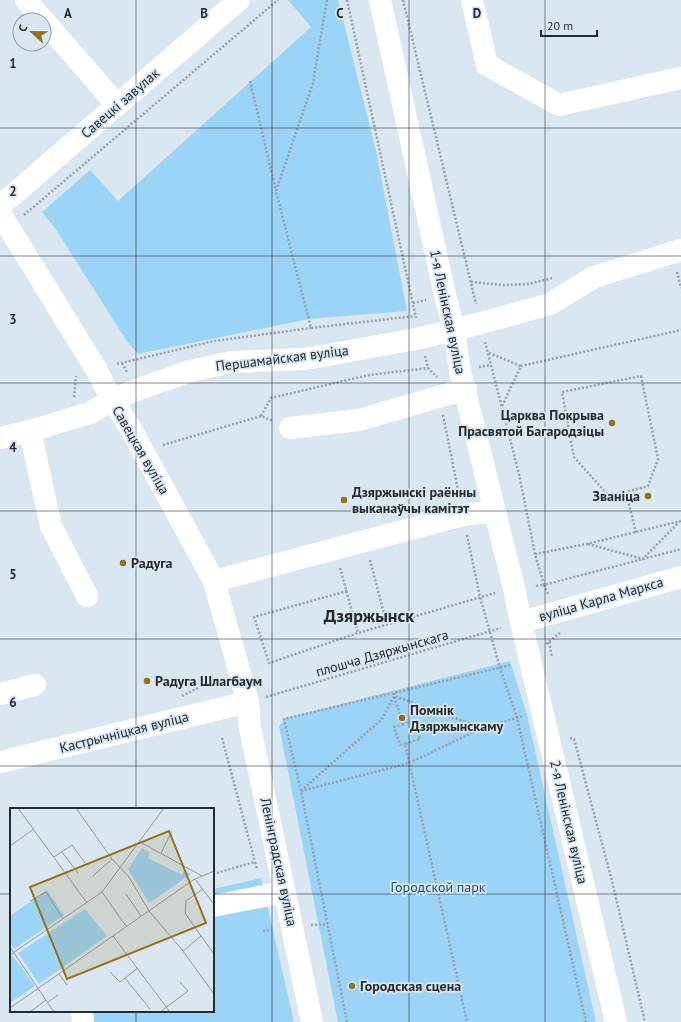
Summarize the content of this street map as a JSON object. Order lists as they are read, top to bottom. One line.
{"streets":{"street":["Савецкі завулак","1-я Ленінская вуліца","Першамайская вуліца","Савецкая вуліца","вуліца Карла Маркса","Кастрычніцкая вуліца","2-я Ленінская вуліца","Ленінградская вуліца"],"path":["плошча Дзяржынскага"]},"crossings":[["1-я Ленінская вуліца","Першамайская вуліца"],["1-я Ленінская вуліца","вуліца Карла Маркса"],["1-я Ленінская вуліца","плошча Дзяржынскага"],["1-я Ленінская вуліца","2-я Ленінская вуліца"],["Першамайская вуліца","Савецкая вуліца"],["Савецкая вуліца","плошча Дзяржынскага"],["Савецкая вуліца","Кастрычніцкая вуліца"],["Савецкая вуліца","Ленінградская вуліца"],["вуліца Карла Маркса","плошча Дзяржынскага"],["вуліца Карла Маркса","2-я Ленінская вуліца"],["плошча Дзяржынскага","Кастрычніцкая вуліца"],["плошча Дзяржынскага","2-я Ленінская вуліца"],["плошча Дзяржынскага","Ленінградская вуліца"],["Кастрычніцкая вуліца","Ленінградская вуліца"]],"districts":["Дзяржынск"],"parks":["Городской парк"],"places":["Царква Покрыва Прасвятой Багародзіцы","Званіца","Дзяржынскі раённы выканаўчы камітэт","Радуга","Радуга Шлагбаум","Помнік Дзяржынскаму","Городская сцена"],"scale_bar":"20 m","north":"left","grid":{"columns":["A","B","C","D"],"rows":["1","2","3","4","5","6"]}}
